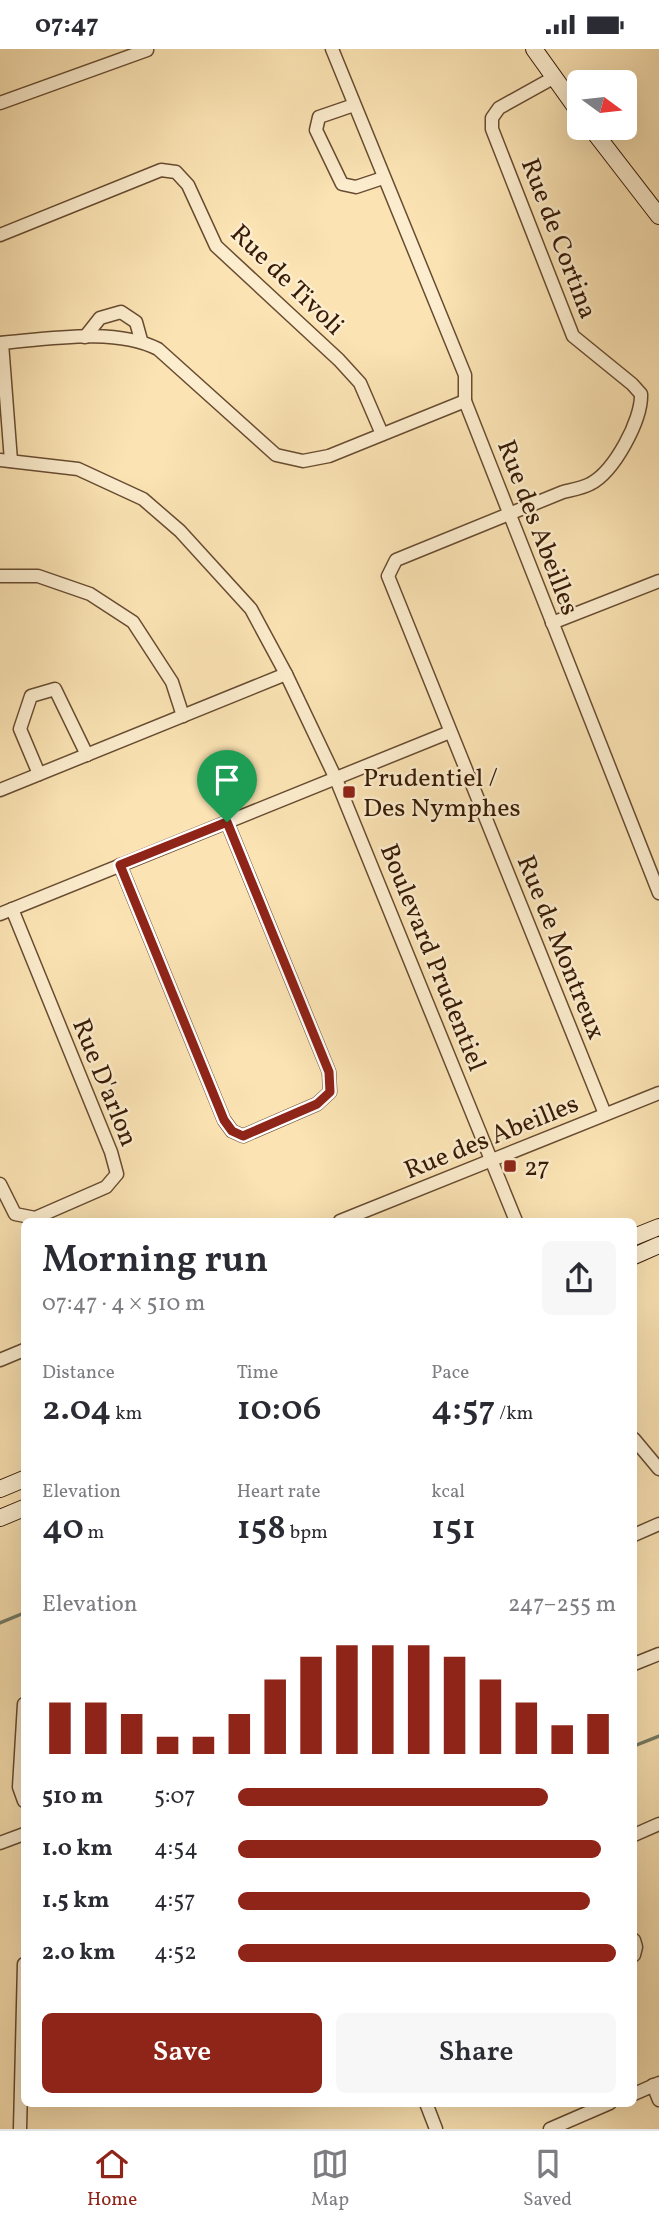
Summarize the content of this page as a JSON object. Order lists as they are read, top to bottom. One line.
{"streets":{"street":["Rue de Cortina","Rue de Tivoli","Rue des Abeilles","Rue de Montreux","Boulevard Prudentiel","Rue D'arlon"]},"crossings":[["Rue de Cortina","Rue des Abeilles"],["Rue de Cortina","Rue de Montreux"],["Rue des Abeilles","Rue de Montreux"],["Rue des Abeilles","Boulevard Prudentiel"]],"places":{"transit":["Prudentiel / Des Nymphes","27"]},"north":"right","page":{"status":"07:47","heading":["Morning run","07:47 · 4 × 510 m"],"stats":[["Distance","2.04 km"],["Time","10:06"],["Pace","4:57 /km"],["Elevation","40 m"],["Heart rate","158 bpm"],["kcal","151"]],"chart":["Elevation","247–255 m"],"list":[{"name":"510 m","note":"5:07"},{"name":"1.0 km","note":"4:54"},{"name":"1.5 km","note":"4:57"},{"name":"2.0 km","note":"4:52"}],"buttons":["Save","Share"],"tabs":["Home","Map","Saved"]}}
